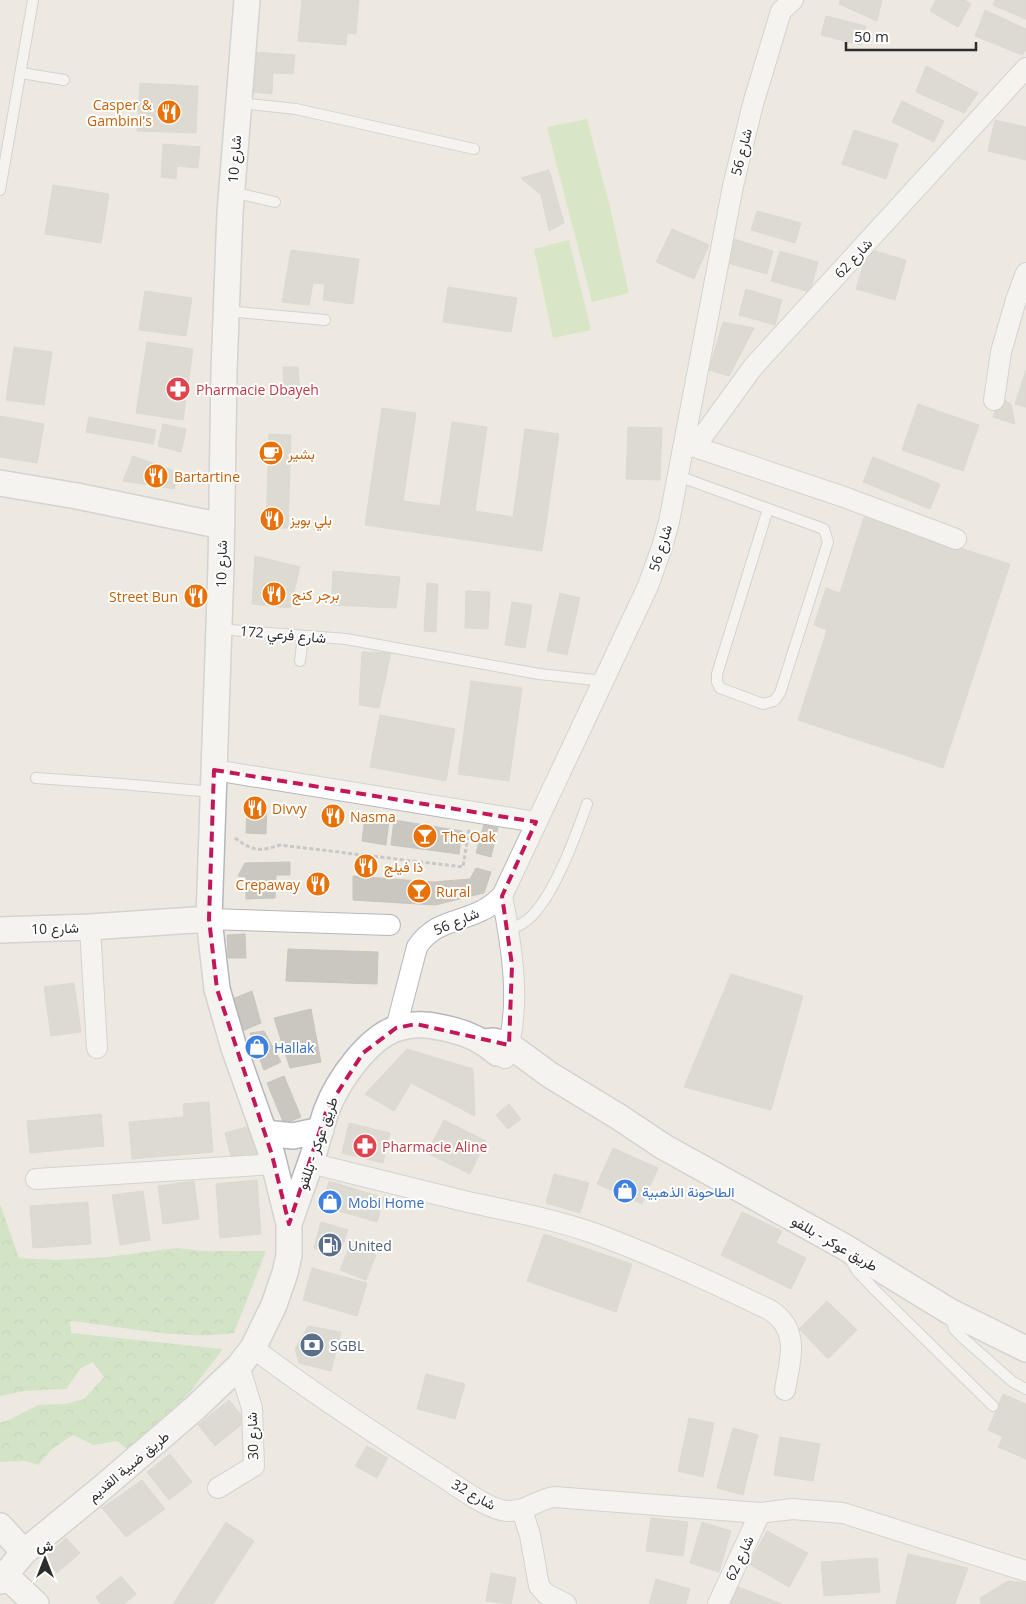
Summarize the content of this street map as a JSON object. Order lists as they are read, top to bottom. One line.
{"streets":{"street":["شارع 56","شارع 10","شارع 62","طريق عوكر - بللفو","شارع 30","طريق ضبية القديم","شارع 32"],"lane":["شارع فرعي 172"]},"crossings":[["شارع 56","شارع 62"],["شارع 56","شارع فرعي 172"],["شارع 56","طريق عوكر - بللفو"],["شارع 10","شارع فرعي 172"],["شارع 30","طريق ضبية القديم"],["شارع 30","شارع 32"],["طريق ضبية القديم","شارع 32"]],"places":{"restaurant":["Casper & Gambini's","Bartartine","بلي بويز","برجر كنج","Street Bun","Divvy","Nasma","ذا فيلج","Crepaway"],"pharmacy":["Pharmacie Dbayeh","Pharmacie Aline"],"cafe":["بشير"],"bar":["The Oak","Rural"],"shop":["Hallak","الطاحونة الذهبية","Mobi Home"],"fuel station":["United"],"bank":["SGBL"]},"scale_bar":"50 m","north":"top"}
